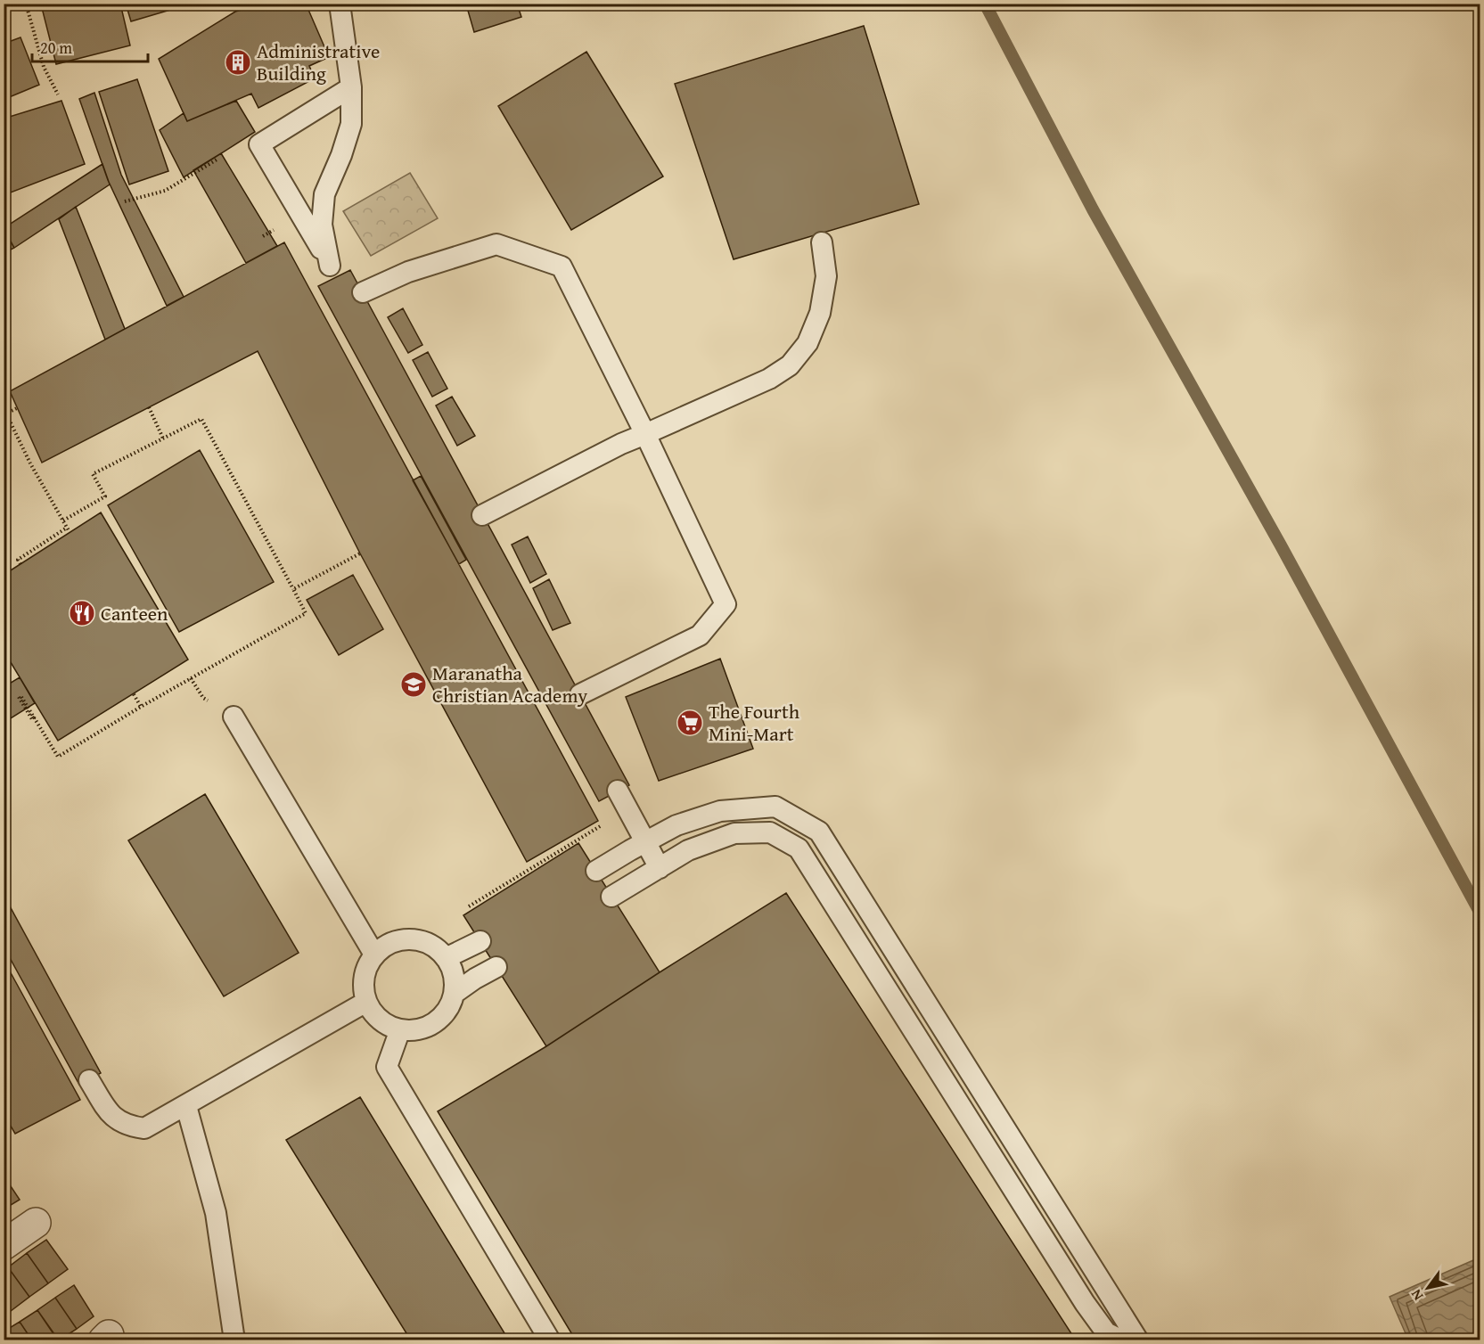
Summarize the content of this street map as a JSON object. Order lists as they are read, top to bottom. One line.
{"places":{"building":["Administrative Building"],"restaurant":["Canteen"],"school or university":["Maranatha Christian Academy"],"supermarket":["The Fourth Mini-Mart"]},"scale_bar":"20 m","north":"bottom left"}
